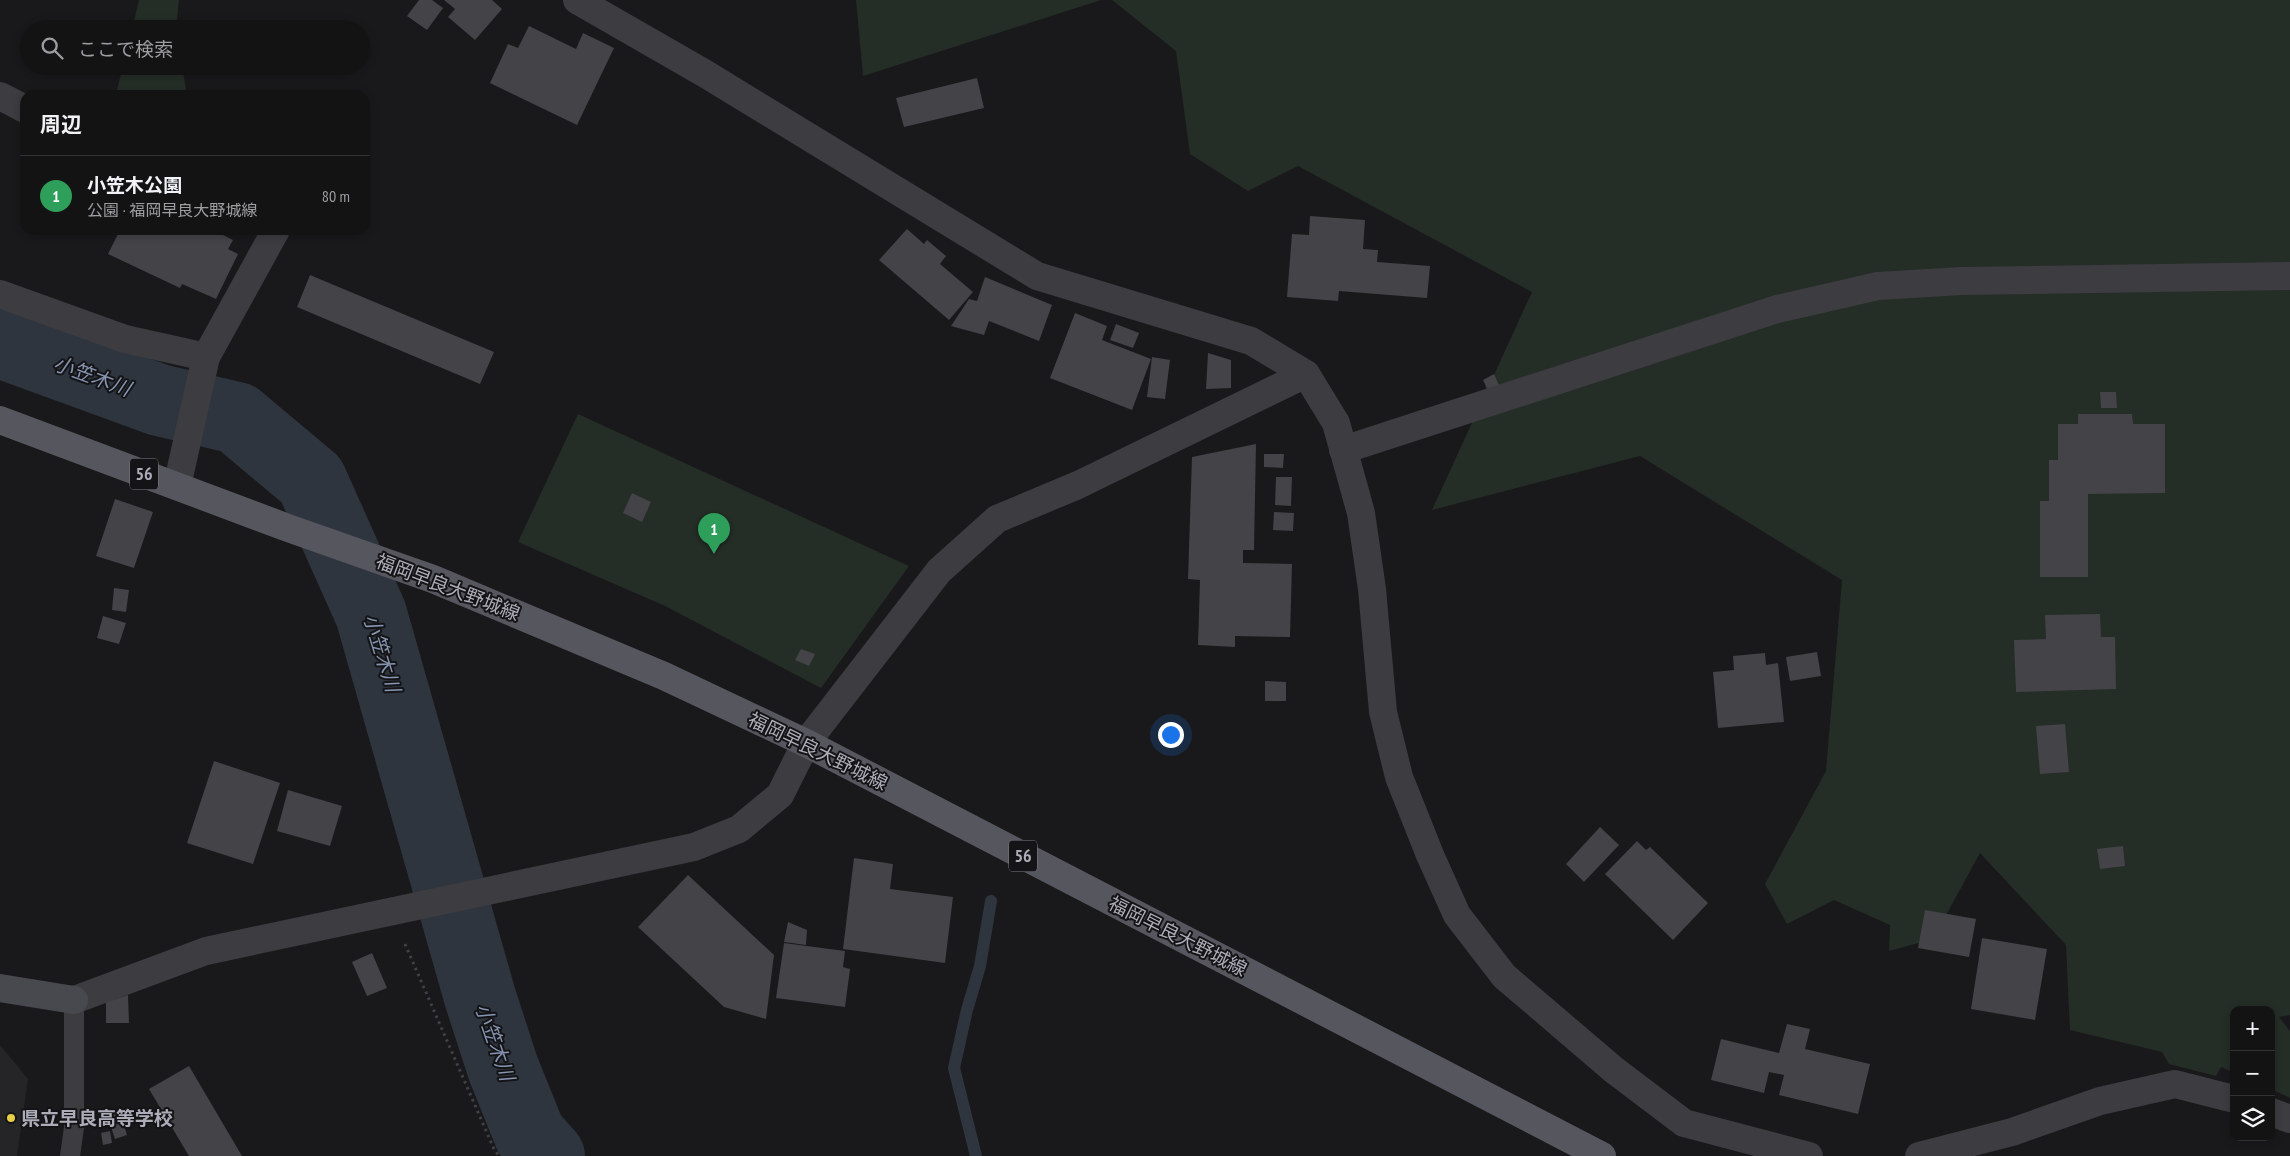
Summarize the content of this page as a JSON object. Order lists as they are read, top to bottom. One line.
{"streets":{"main road":["56","福岡早良大野城線"]},"water":["小笠木川"],"places":["県立早良高等学校"],"page":{"search":"ここで検索","heading":"周辺","list":[{"mark":"1","name":"小笠木公園","note":"公園 · 福岡早良大野城線","value":"80 m"}],"pins":"1","map_buttons":["+","−"]}}
